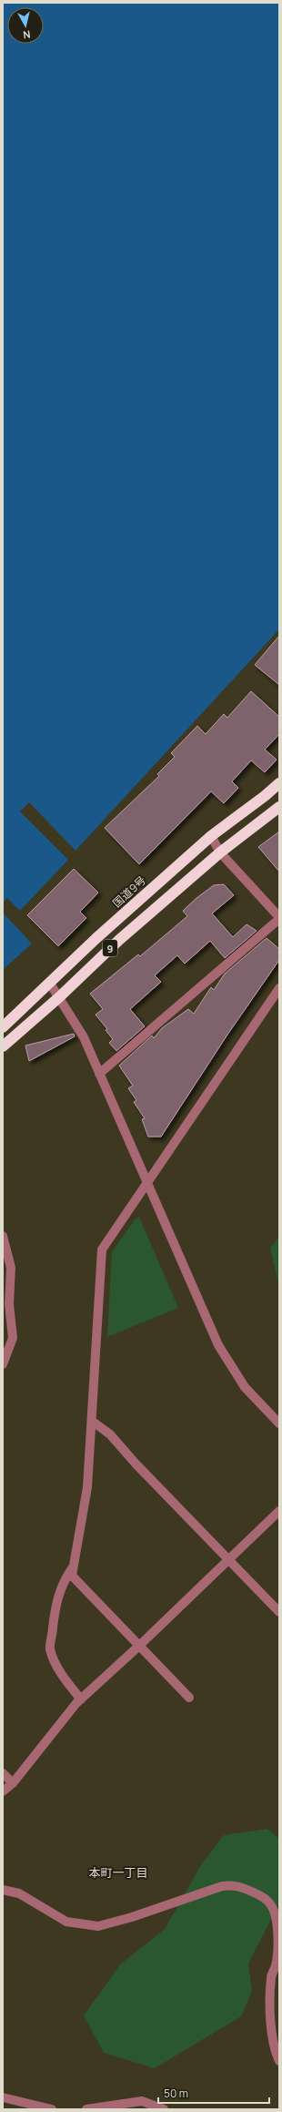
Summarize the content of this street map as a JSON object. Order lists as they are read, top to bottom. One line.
{"streets":{"highway":["国道9号","9"]},"districts":["本町一丁目"],"scale_bar":"50 m","north":"bottom"}
